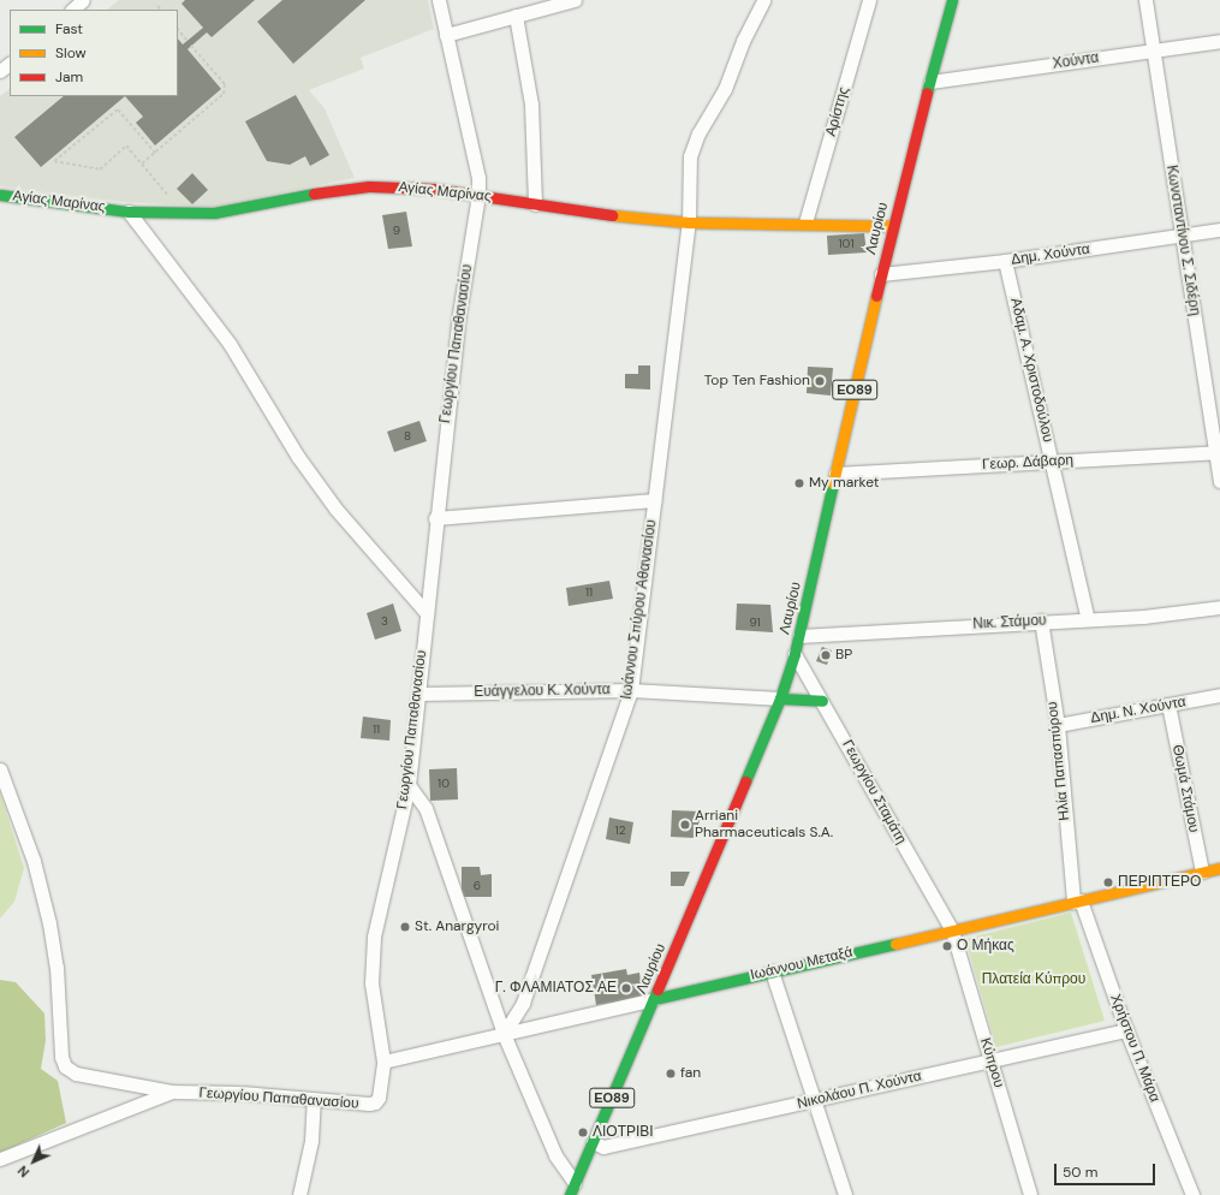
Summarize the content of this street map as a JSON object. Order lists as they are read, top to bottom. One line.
{"streets":{"street":["Χούντα","Αρίστης","Αγίας Μαρίνας","Λαυρίου","Κωνσταντίνου Σ. Σιδέρη","Δημ. Χούντα","Γεωργίου Παπαθανασίου","Αδαμ. Α. Χριστοδούλου","ΕΟ89","Γεωρ. Δάβαρη","Ιωάννου Σπύρου Αθανασίου","Νικ. Στάμου","Ευάγγελου Κ. Χούντα","Δημ. Ν. Χούντα","Ηλία Παπασπύρου","Θωμά Στάμου","Γεωργίου Σταμάτη","Ιωάννου Μεταξά","Χρήστου Π. Μάρα","Κύπρου","Νικολάου Π. Χούντα"]},"crossings":[["Χούντα","Λαυρίου"],["Χούντα","Κωνσταντίνου Σ. Σιδέρη"],["Αρίστης","Αγίας Μαρίνας"],["Αγίας Μαρίνας","Λαυρίου"],["Αγίας Μαρίνας","Γεωργίου Παπαθανασίου"],["Αγίας Μαρίνας","Ιωάννου Σπύρου Αθανασίου"],["Λαυρίου","Δημ. Χούντα"],["Λαυρίου","Γεωρ. Δάβαρη"],["Λαυρίου","Νικ. Στάμου"],["Λαυρίου","Ευάγγελου Κ. Χούντα"],["Λαυρίου","Γεωργίου Σταμάτη"],["Λαυρίου","Ιωάννου Μεταξά"],["Λαυρίου","Νικολάου Π. Χούντα"],["Κωνσταντίνου Σ. Σιδέρη","Δημ. Χούντα"],["Κωνσταντίνου Σ. Σιδέρη","Γεωρ. Δάβαρη"],["Δημ. Χούντα","Αδαμ. Α. Χριστοδούλου"],["Γεωργίου Παπαθανασίου","Ευάγγελου Κ. Χούντα"],["Γεωργίου Παπαθανασίου","Ιωάννου Μεταξά"],["Αδαμ. Α. Χριστοδούλου","Γεωρ. Δάβαρη"],["Αδαμ. Α. Χριστοδούλου","Νικ. Στάμου"],["Ιωάννου Σπύρου Αθανασίου","Ευάγγελου Κ. Χούντα"],["Ιωάννου Σπύρου Αθανασίου","Ιωάννου Μεταξά"],["Νικ. Στάμου","Ηλία Παπασπύρου"],["Δημ. Ν. Χούντα","Ηλία Παπασπύρου"],["Δημ. Ν. Χούντα","Θωμά Στάμου"],["Ηλία Παπασπύρου","Ιωάννου Μεταξά"],["Ηλία Παπασπύρου","Χρήστου Π. Μάρα"],["Θωμά Στάμου","Ιωάννου Μεταξά"],["Γεωργίου Σταμάτη","Ιωάννου Μεταξά"],["Γεωργίου Σταμάτη","Κύπρου"],["Ιωάννου Μεταξά","Χρήστου Π. Μάρα"],["Ιωάννου Μεταξά","Κύπρου"],["Χρήστου Π. Μάρα","Νικολάου Π. Χούντα"],["Κύπρου","Νικολάου Π. Χούντα"]],"parks":["Πλατεία Κύπρου"],"places":["Top Ten Fashion","My market","BP","Arriani Pharmaceuticals S.A.","ΠΕΡΙΠΤΕΡΟ","St. Anargyroi","Ο Μήκας","Γ. ΦΛΑΜΙΑΤΟΣ ΑΕ","fan","ΛΙΟΤΡΙΒΙ"],"house_numbers":["9","101","8","11","3","91","11","10","12","6"],"legend":["Fast","Slow","Jam"],"scale_bar":"50 m","north":"bottom left"}
